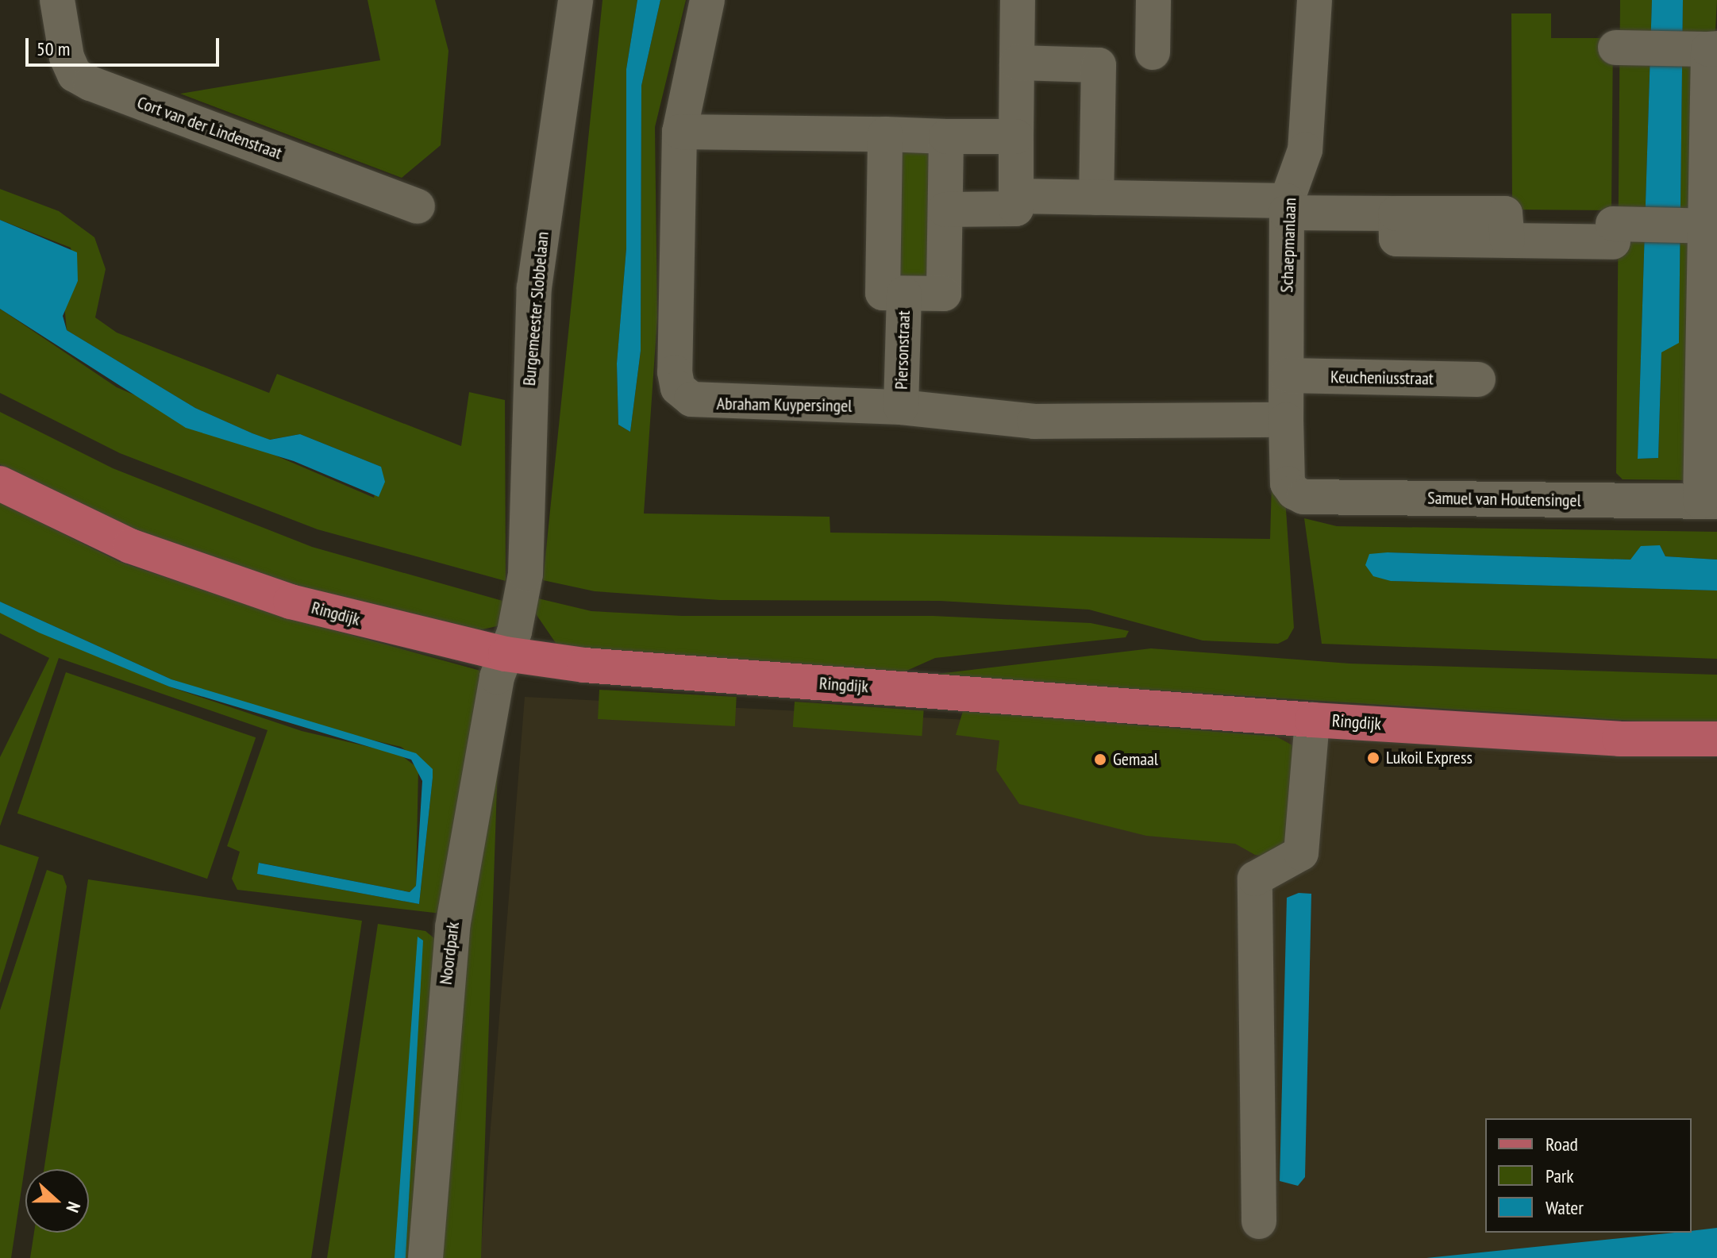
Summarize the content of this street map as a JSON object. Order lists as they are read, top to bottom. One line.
{"streets":{"main road":["Ringdijk"],"street":["Cort van der Lindenstraat","Schaepmanlaan","Burgemeester Slobbelaan","Piersonstraat","Keucheniusstraat","Abraham Kuypersingel","Samuel van Houtensingel","Noordpark"]},"crossings":[["Schaepmanlaan","Keucheniusstraat"],["Schaepmanlaan","Abraham Kuypersingel"],["Schaepmanlaan","Samuel van Houtensingel"],["Burgemeester Slobbelaan","Ringdijk"],["Burgemeester Slobbelaan","Noordpark"],["Piersonstraat","Abraham Kuypersingel"],["Ringdijk","Noordpark"]],"places":["Lukoil Express","Gemaal"],"legend":["Road","Park","Water"],"scale_bar":"50 m","north":"right"}
